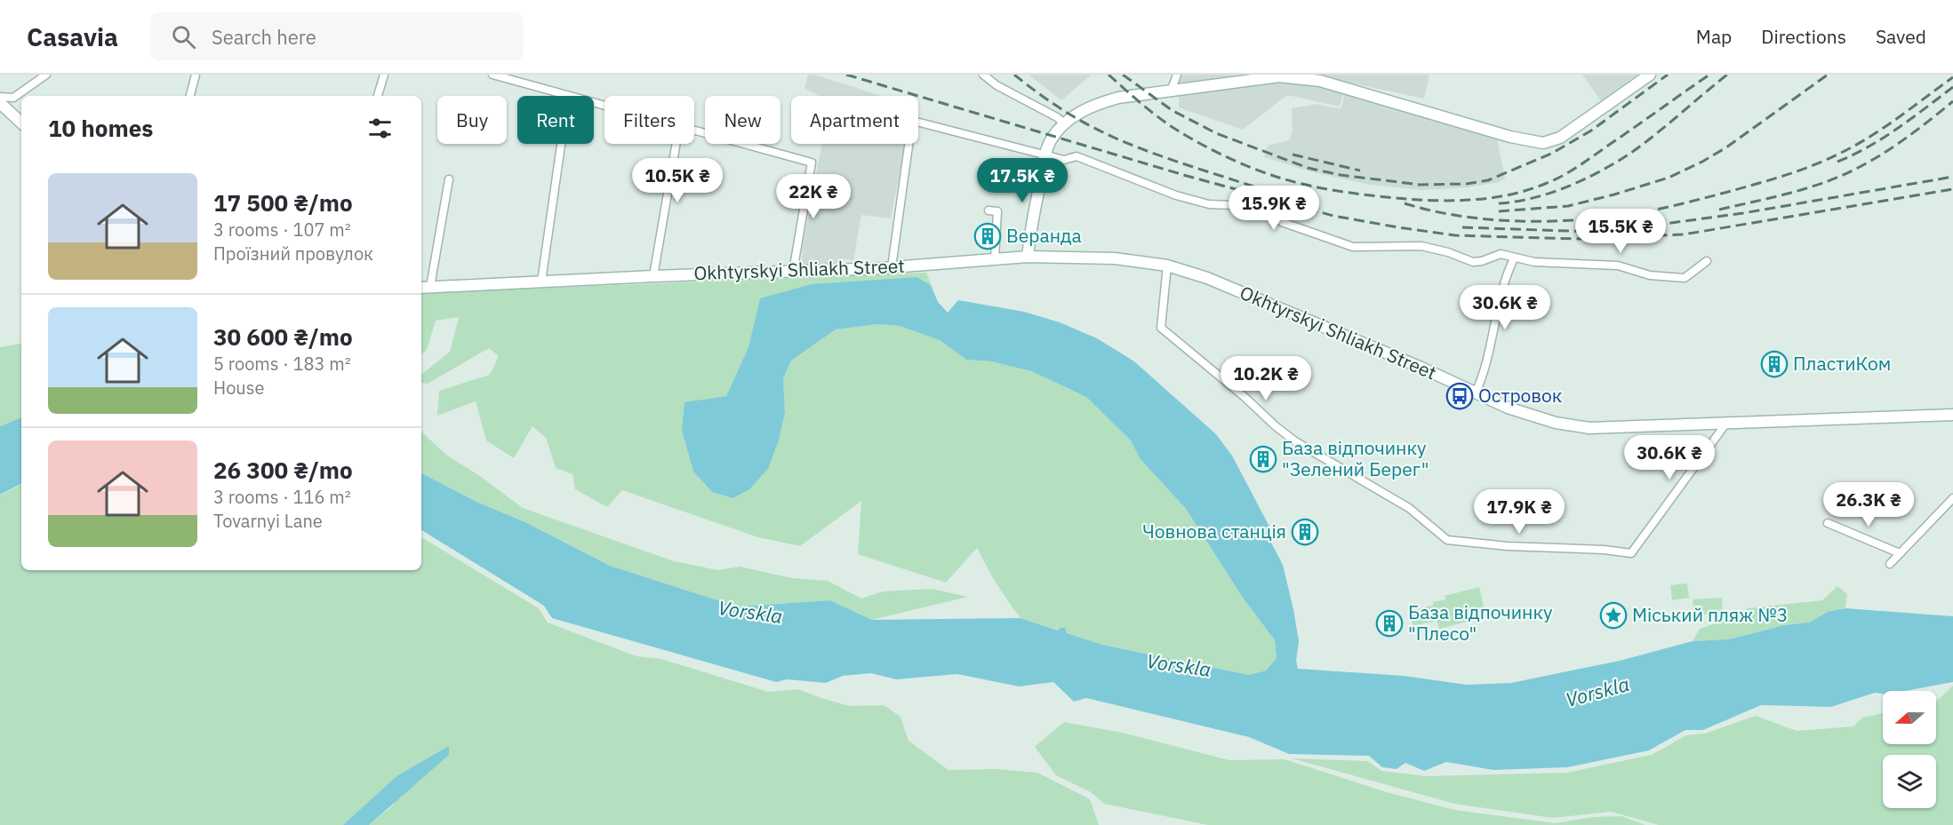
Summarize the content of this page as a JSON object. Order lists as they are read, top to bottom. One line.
{"streets":{"main road":["Okhtyrskyi Shliakh Street"]},"water":["Vorskla"],"places":{"building":["Веранда","ПластиКом","База відпочинку \"Зелений Берег\"","Човнова станція","База відпочинку \"Плесо\""],"bus stop":["Островок"],"place":["Міський пляж №3"]},"north":"left","page":{"header":"Casavia","search":"Search here","nav":["Map","Directions","Saved"],"chip":["Buy","Rent","Filters","New","Apartment"],"heading":"10 homes","price":["10.5K ₴","17.5K ₴","22K ₴","15.9K ₴","15.5K ₴","30.6K ₴","10.2K ₴","30.6K ₴","26.3K ₴","17.9K ₴"],"list":[{"name":"17 500 ₴/mo","note":"3 rooms · 107 m² · Проїзний провулок"},{"name":"30 600 ₴/mo","note":"5 rooms · 183 m² · House"},{"name":"26 300 ₴/mo","note":"3 rooms · 116 m² · Tovarnyi Lane"}]}}
